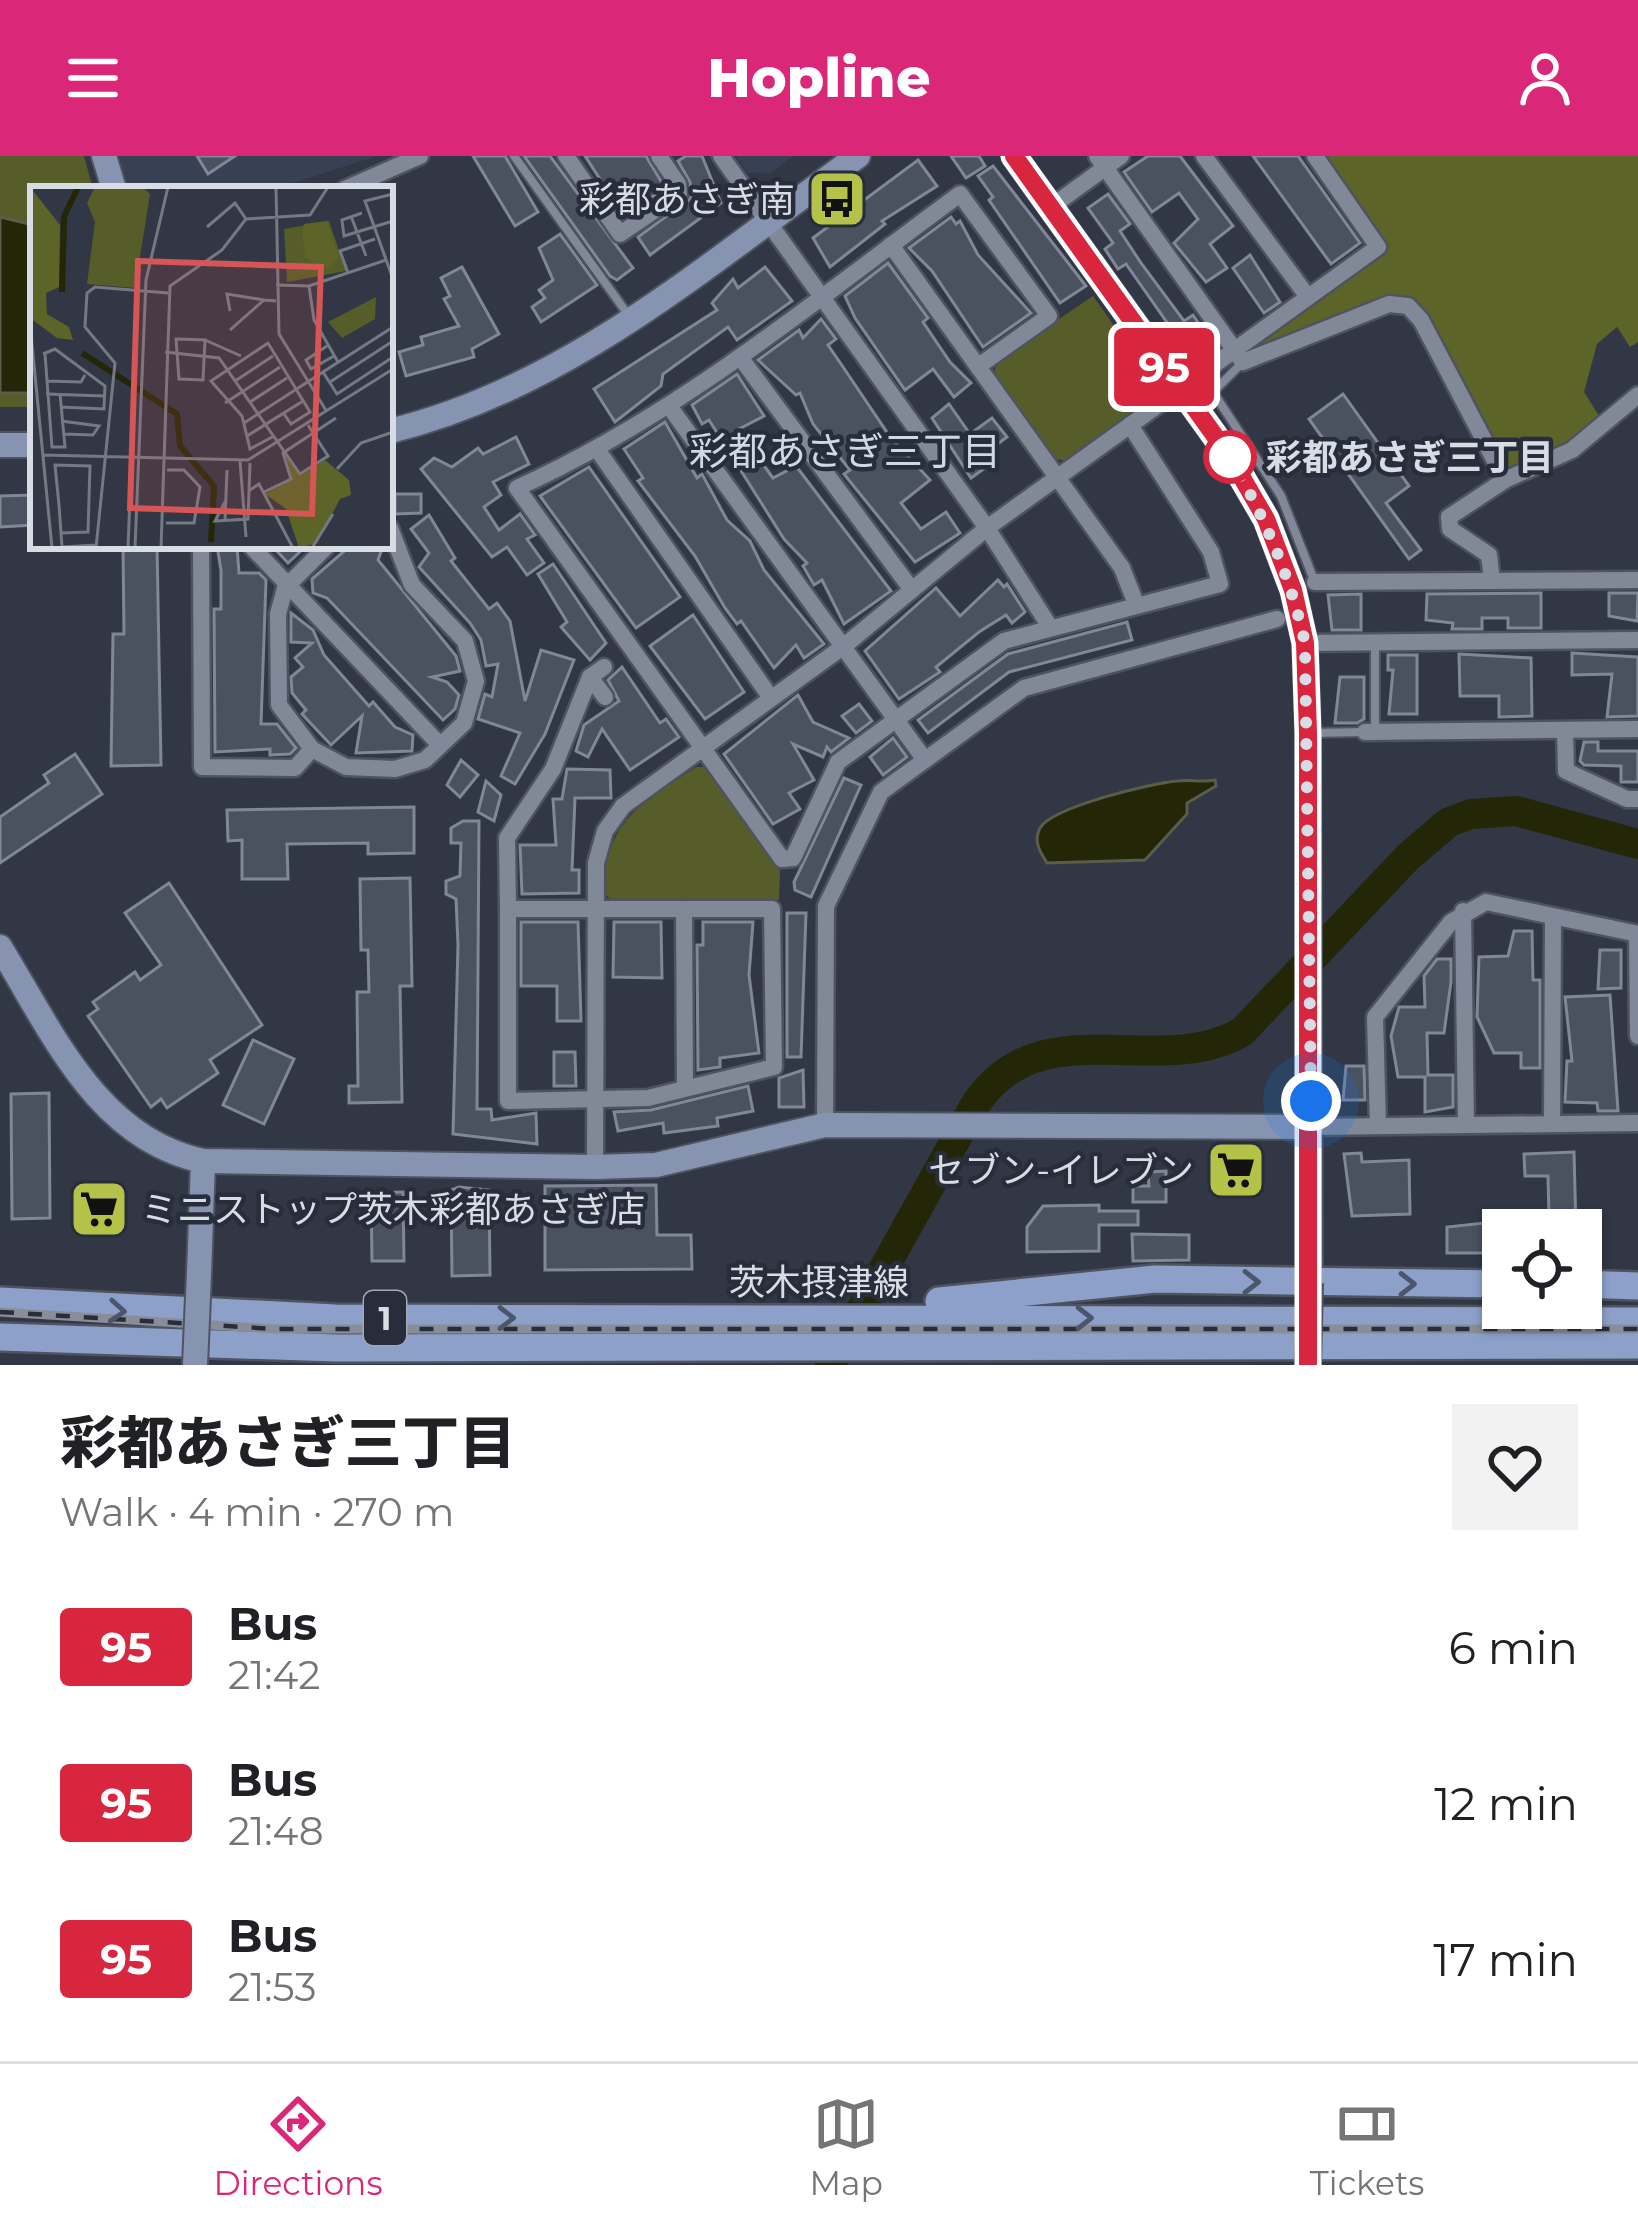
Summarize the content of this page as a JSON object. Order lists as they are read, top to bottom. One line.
{"streets":{"main road":["茨木摂津線","1"]},"districts":["彩都あさぎ三丁目"],"places":{"bus stop":["彩都あさぎ南"],"other":["彩都あさぎ三丁目"],"supermarket":["セブン-イレブン","ミニストップ茨木彩都あさぎ店"]},"lines":["bus line 95"],"page":{"header":"Hopline","on_map":"95","heading":["彩都あさぎ三丁目","Walk · 4 min · 270 m"],"list":[{"mark":"95","name":"Bus","note":"21:42","value":"6 min"},{"mark":"95","name":"Bus","note":"21:48","value":"12 min"},{"mark":"95","name":"Bus","note":"21:53","value":"17 min"}],"tabs":["Directions","Map","Tickets"]}}
